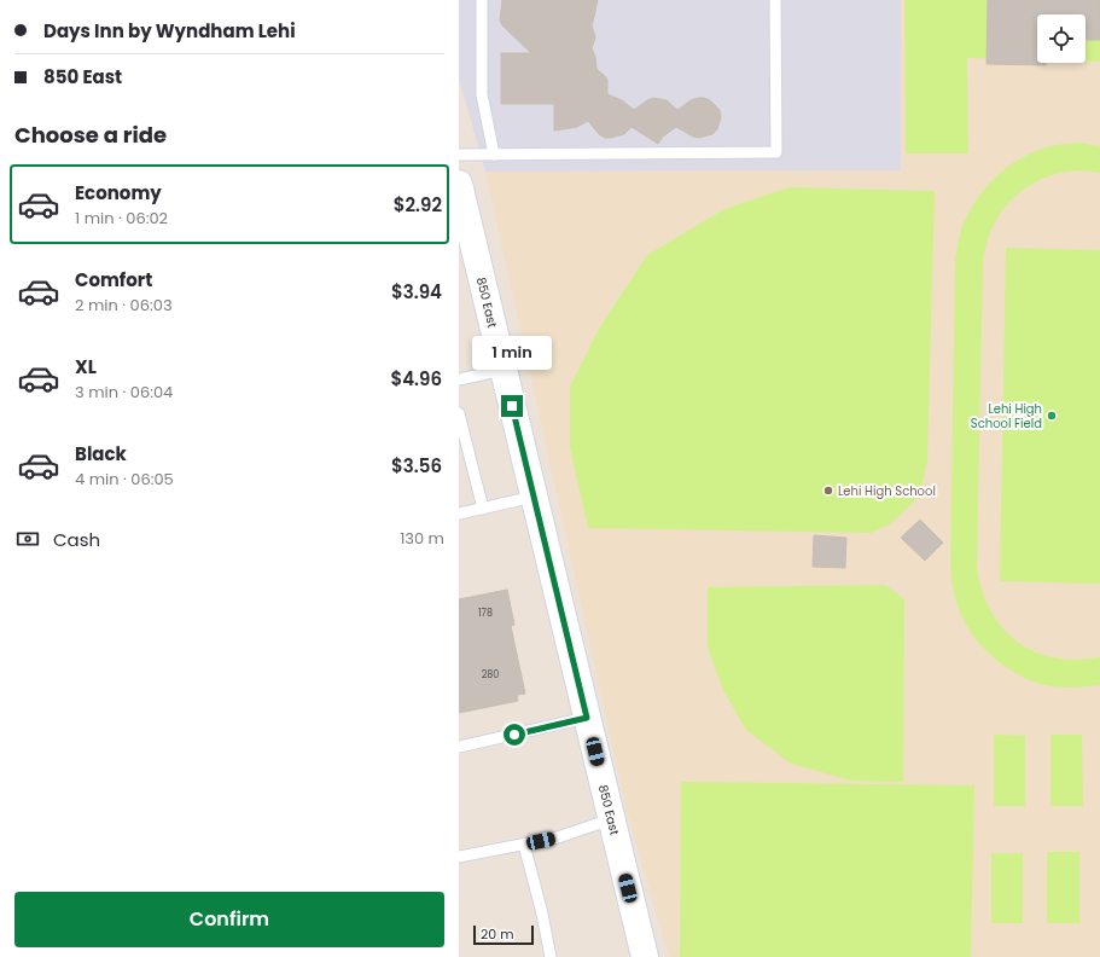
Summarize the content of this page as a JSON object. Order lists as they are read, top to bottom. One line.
{"streets":{"main road":["850 East"]},"places":["Lehi High School Field","Lehi High School"],"house_numbers":["178","280"],"scale_bar":"20 m","page":{"banner":["Days Inn by Wyndham Lehi","850 East"],"heading":"Choose a ride","list":[{"name":"Economy","note":"1 min · 06:02","value":"$2.92"},{"name":"Comfort","note":"2 min · 06:03","value":"$3.94"},{"name":"XL","note":"3 min · 06:04","value":"$4.96"},{"name":"Black","note":"4 min · 06:05","value":"$3.56"}],"bubble":"1 min","pay":["Cash","130 m"],"buttons":"Confirm","scale":"20 m"}}
